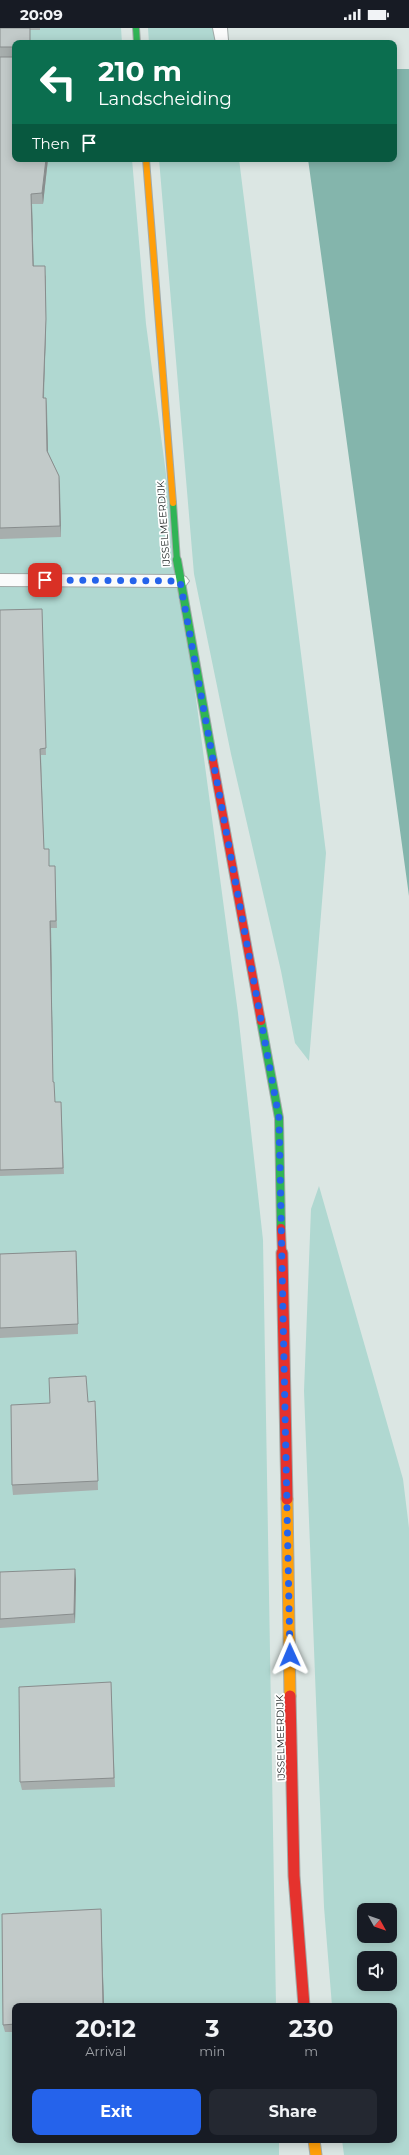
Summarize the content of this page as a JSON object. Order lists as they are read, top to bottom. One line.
{"streets":{"street":["IJSSELMEERDIJK"]},"north":"bottom right","page":{"status":"20:09","turn":["210 m","Landscheiding"],"then":"Then","eta":["20:12","Arrival","3","min","230","m"],"buttons":["Exit","Share"]}}
